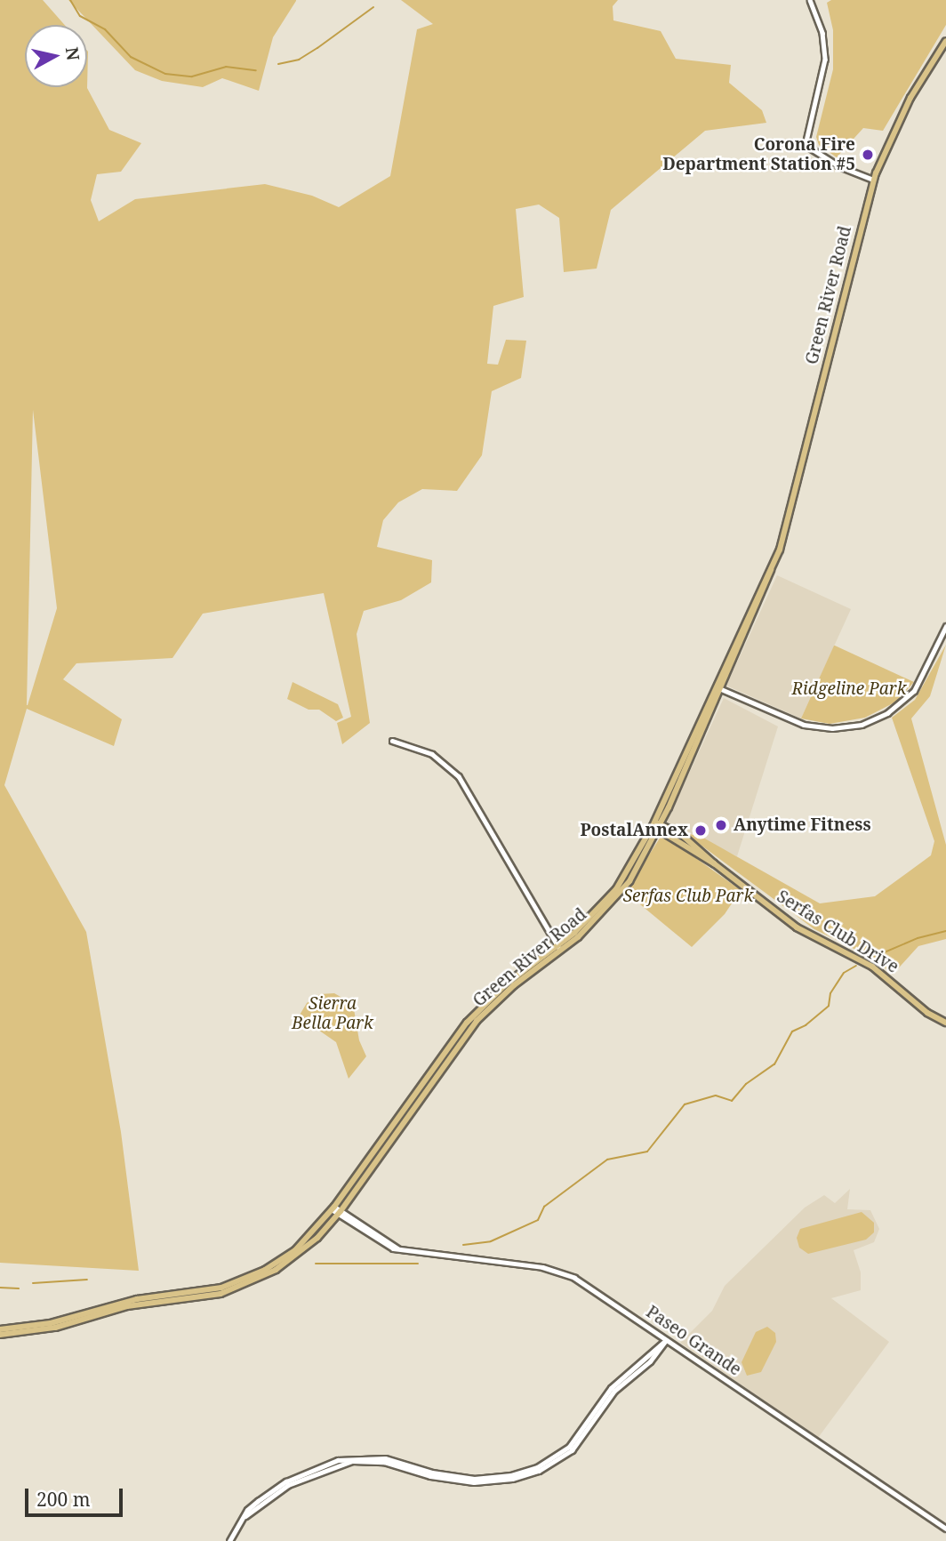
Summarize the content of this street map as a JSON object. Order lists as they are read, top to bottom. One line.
{"streets":{"main road":["Green River Road","Serfas Club Drive","Paseo Grande"]},"crossings":[["Green River Road","Serfas Club Drive"],["Green River Road","Paseo Grande"]],"parks":["Ridgeline Park","Serfas Club Park","Sierra Bella Park"],"places":["Corona Fire Department Station #5","Anytime Fitness","PostalAnnex"],"scale_bar":"200 m","north":"right"}
